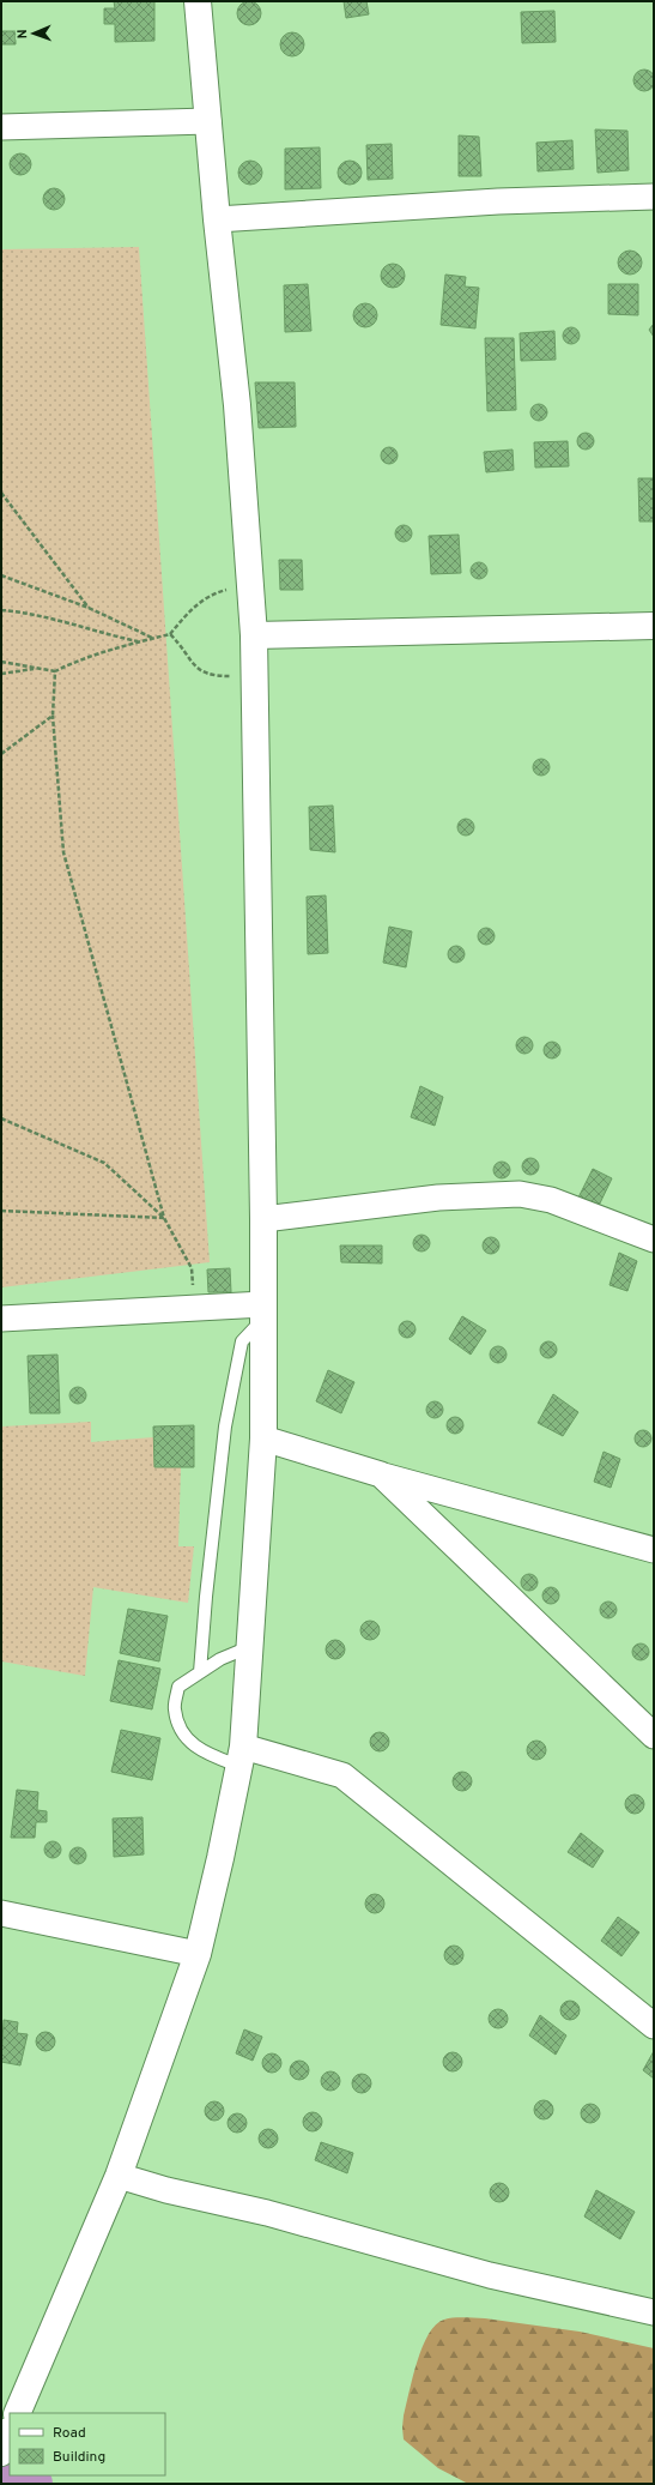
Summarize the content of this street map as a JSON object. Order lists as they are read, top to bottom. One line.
{"legend":["Road","Building"],"north":"left"}
